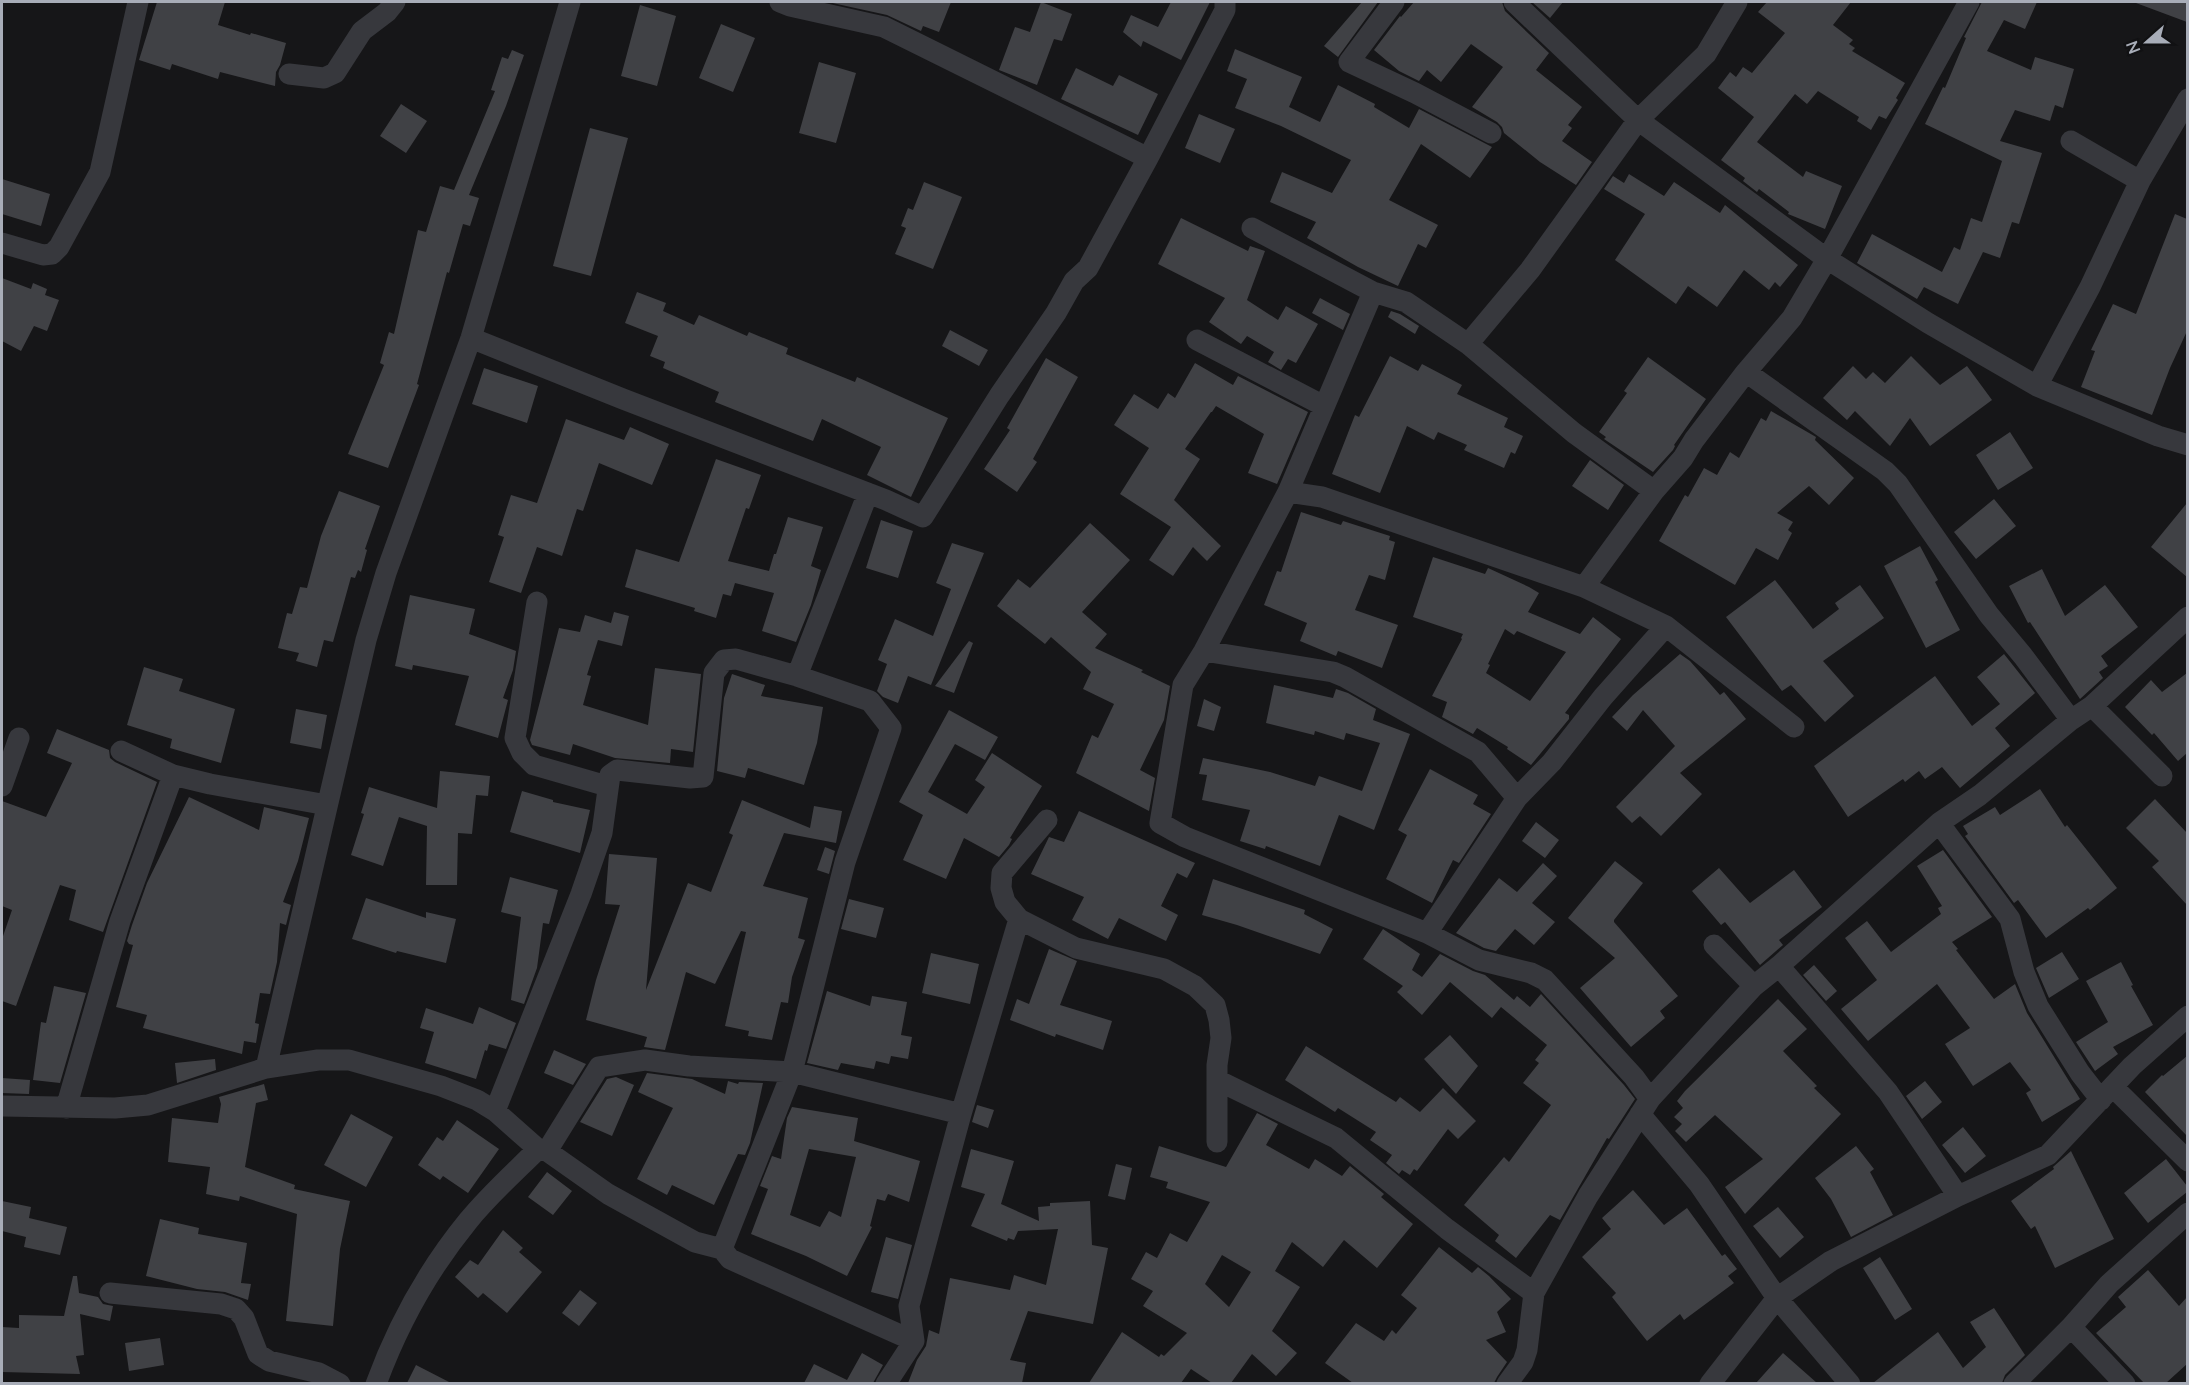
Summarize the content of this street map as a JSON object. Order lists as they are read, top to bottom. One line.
{"north":"left"}
